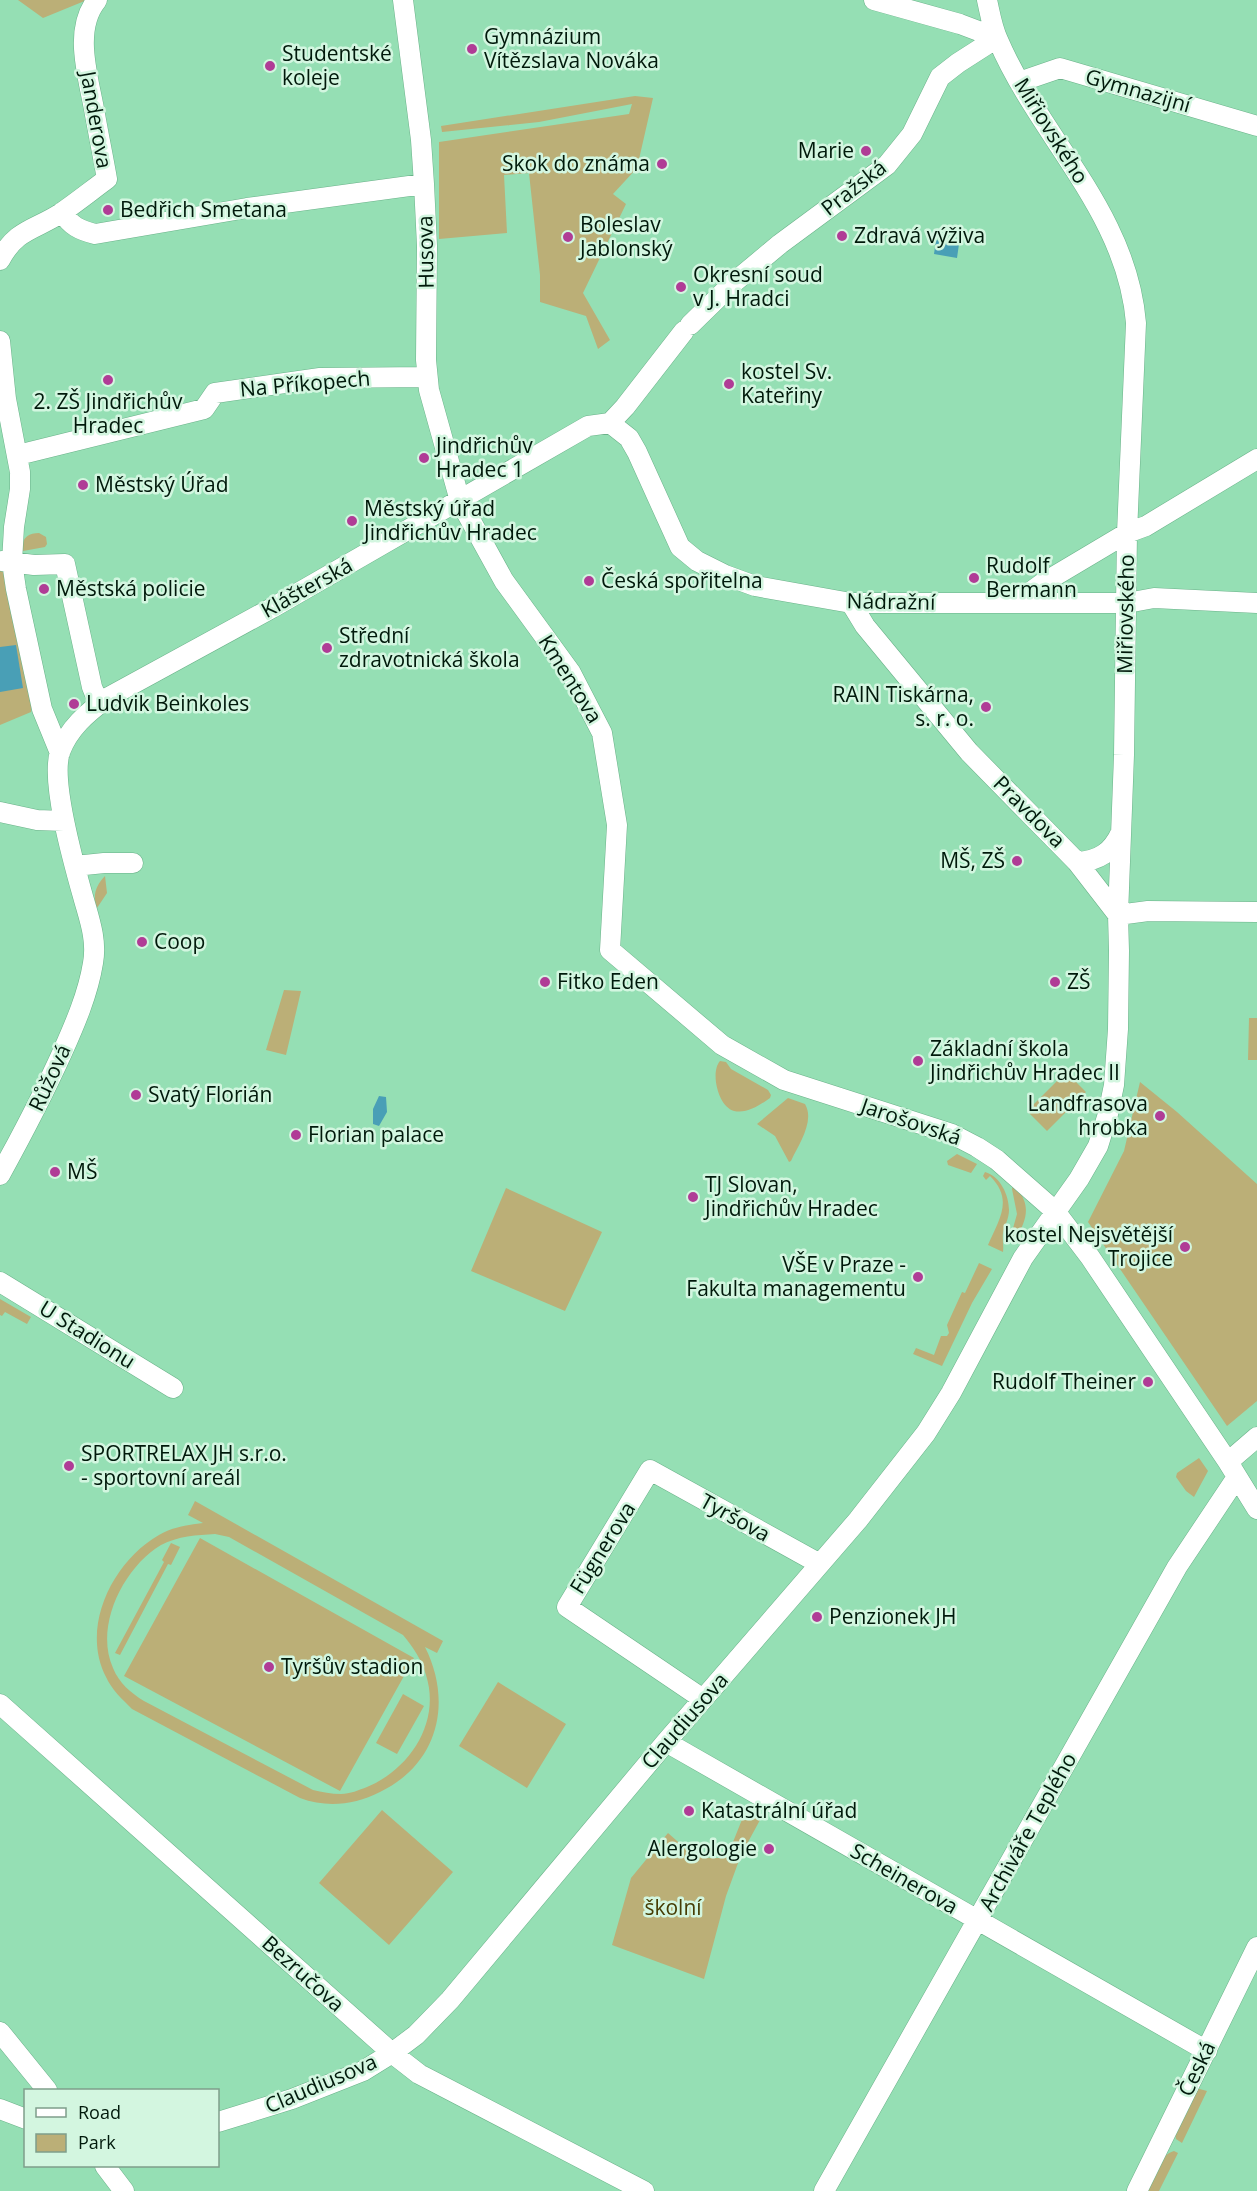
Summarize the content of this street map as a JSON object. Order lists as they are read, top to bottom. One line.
{"streets":{"street":["Gymnazijní","Janderova","Miřiovského","Pražská","Husova","Na Příkopech","Klášterská","Nádražní","Kmentova","Pravdova","Růžová","Jarošovská","U Stadionu","Tyršova","Fügnerova","Claudiusova","Archiváře Teplého","Scheinerova","Bezručova","Česká"]},"crossings":[["Gymnazijní","Miřiovského"],["Miřiovského","Pražská"],["Miřiovského","Nádražní"],["Miřiovského","Pravdova"],["Miřiovského","Jarošovská"],["Miřiovského","Claudiusova"],["Pražská","Klášterská"],["Pražská","Nádražní"],["Husova","Na Příkopech"],["Husova","Klášterská"],["Husova","Kmentova"],["Klášterská","Nádražní"],["Klášterská","Kmentova"],["Klášterská","Růžová"],["Nádražní","Pravdova"],["Kmentova","Jarošovská"],["Jarošovská","Claudiusova"],["Jarošovská","Archiváře Teplého"],["Tyršova","Fügnerova"],["Tyršova","Claudiusova"],["Fügnerova","Claudiusova"],["Claudiusova","Scheinerova"],["Claudiusova","Bezručova"],["Archiváře Teplého","Scheinerova"],["Scheinerova","Česká"]],"parks":["školní"],"places":["Gymnázium Vítězslava Nováka","Studentské koleje","Marie","Skok do známa","Bedřich Smetana","Zdravá výživa","Boleslav Jablonský","Okresní soud v J. Hradci","2. ZŠ Jindřichův Hradec","kostel Sv. Kateřiny","Jindřichův Hradec 1","Městský Úřad","Městský úřad Jindřichův Hradec","Rudolf Bermann","Česká spořitelna","Městská policie","Střední zdravotnická škola","Ludvik Beinkoles","RAIN Tiskárna, s. r. o.","MŠ, ZŠ","Coop","Fitko Eden","ZŠ","Základní škola Jindřichův Hradec II","Svatý Florián","Landfrasova hrobka","Florian palace","MŠ","TJ Slovan, Jindřichův Hradec","kostel Nejsvětější Trojice","VŠE v Praze - Fakulta managementu","Rudolf Theiner","SPORTRELAX JH s.r.o. - sportovní areál","Penzionek JH","Tyršův stadion","Katastrální úřad","Alergologie"],"legend":["Road","Park"]}
